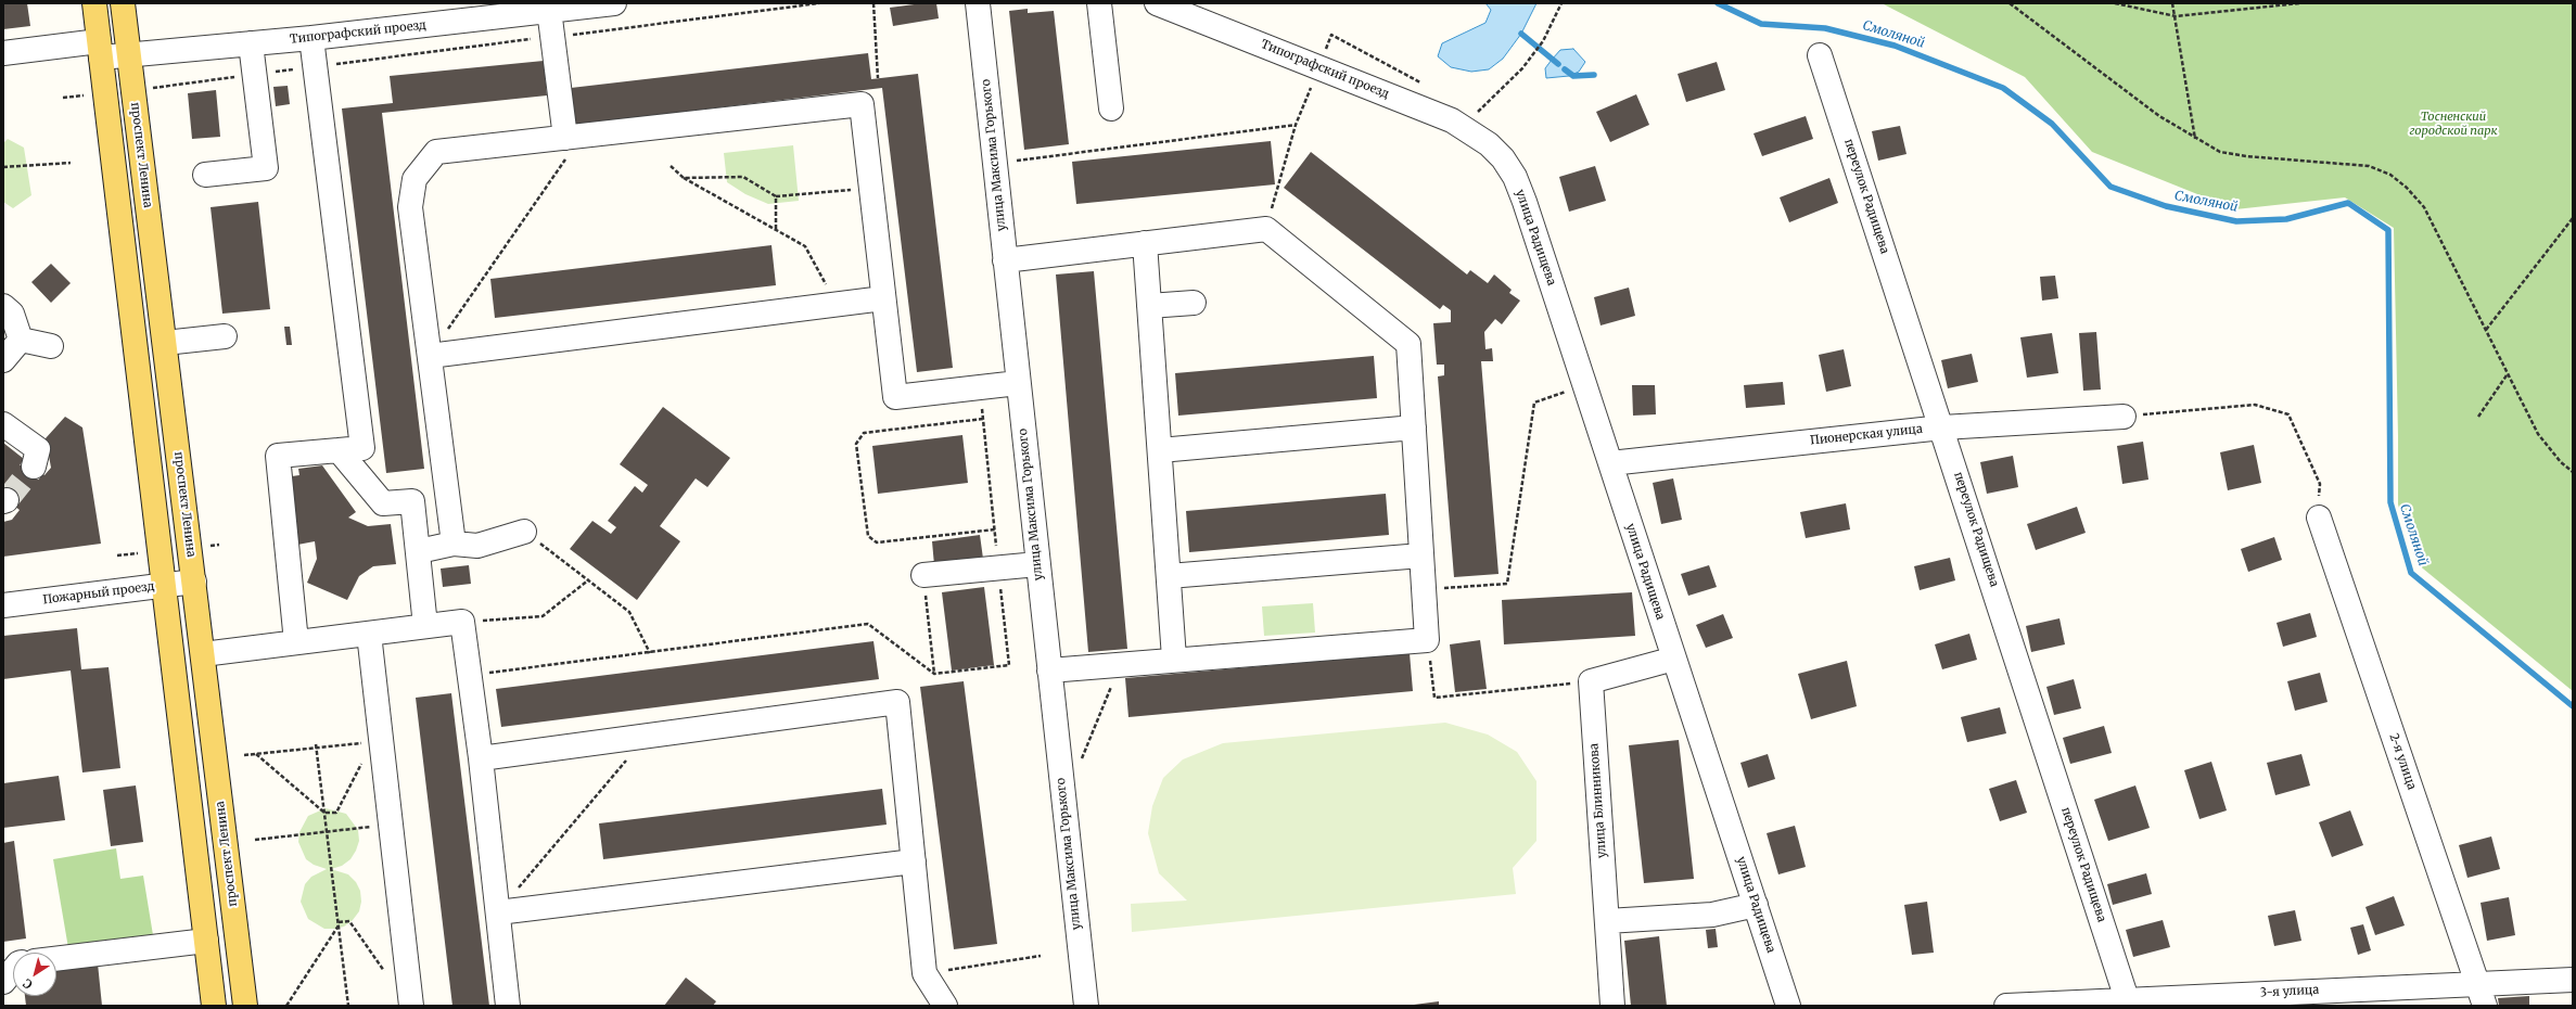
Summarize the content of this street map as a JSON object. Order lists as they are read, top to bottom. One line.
{"streets":{"main road":["проспект Ленина"],"street":["Типографский проезд","улица Максима Горького","переулок Радищева","улица Радищева","Пионерская улица","Пожарный проезд","2-я улица","улица Блинникова","3-я улица"]},"crossings":[["Типографский проезд","проспект Ленина"],["Типографский проезд","улица Радищева"],["проспект Ленина","Пожарный проезд"],["переулок Радищева","Пионерская улица"],["переулок Радищева","3-я улица"],["улица Радищева","Пионерская улица"],["2-я улица","3-я улица"]],"water":["Смоляной"],"parks":["Тосненский городской парк"],"north":"bottom left"}
